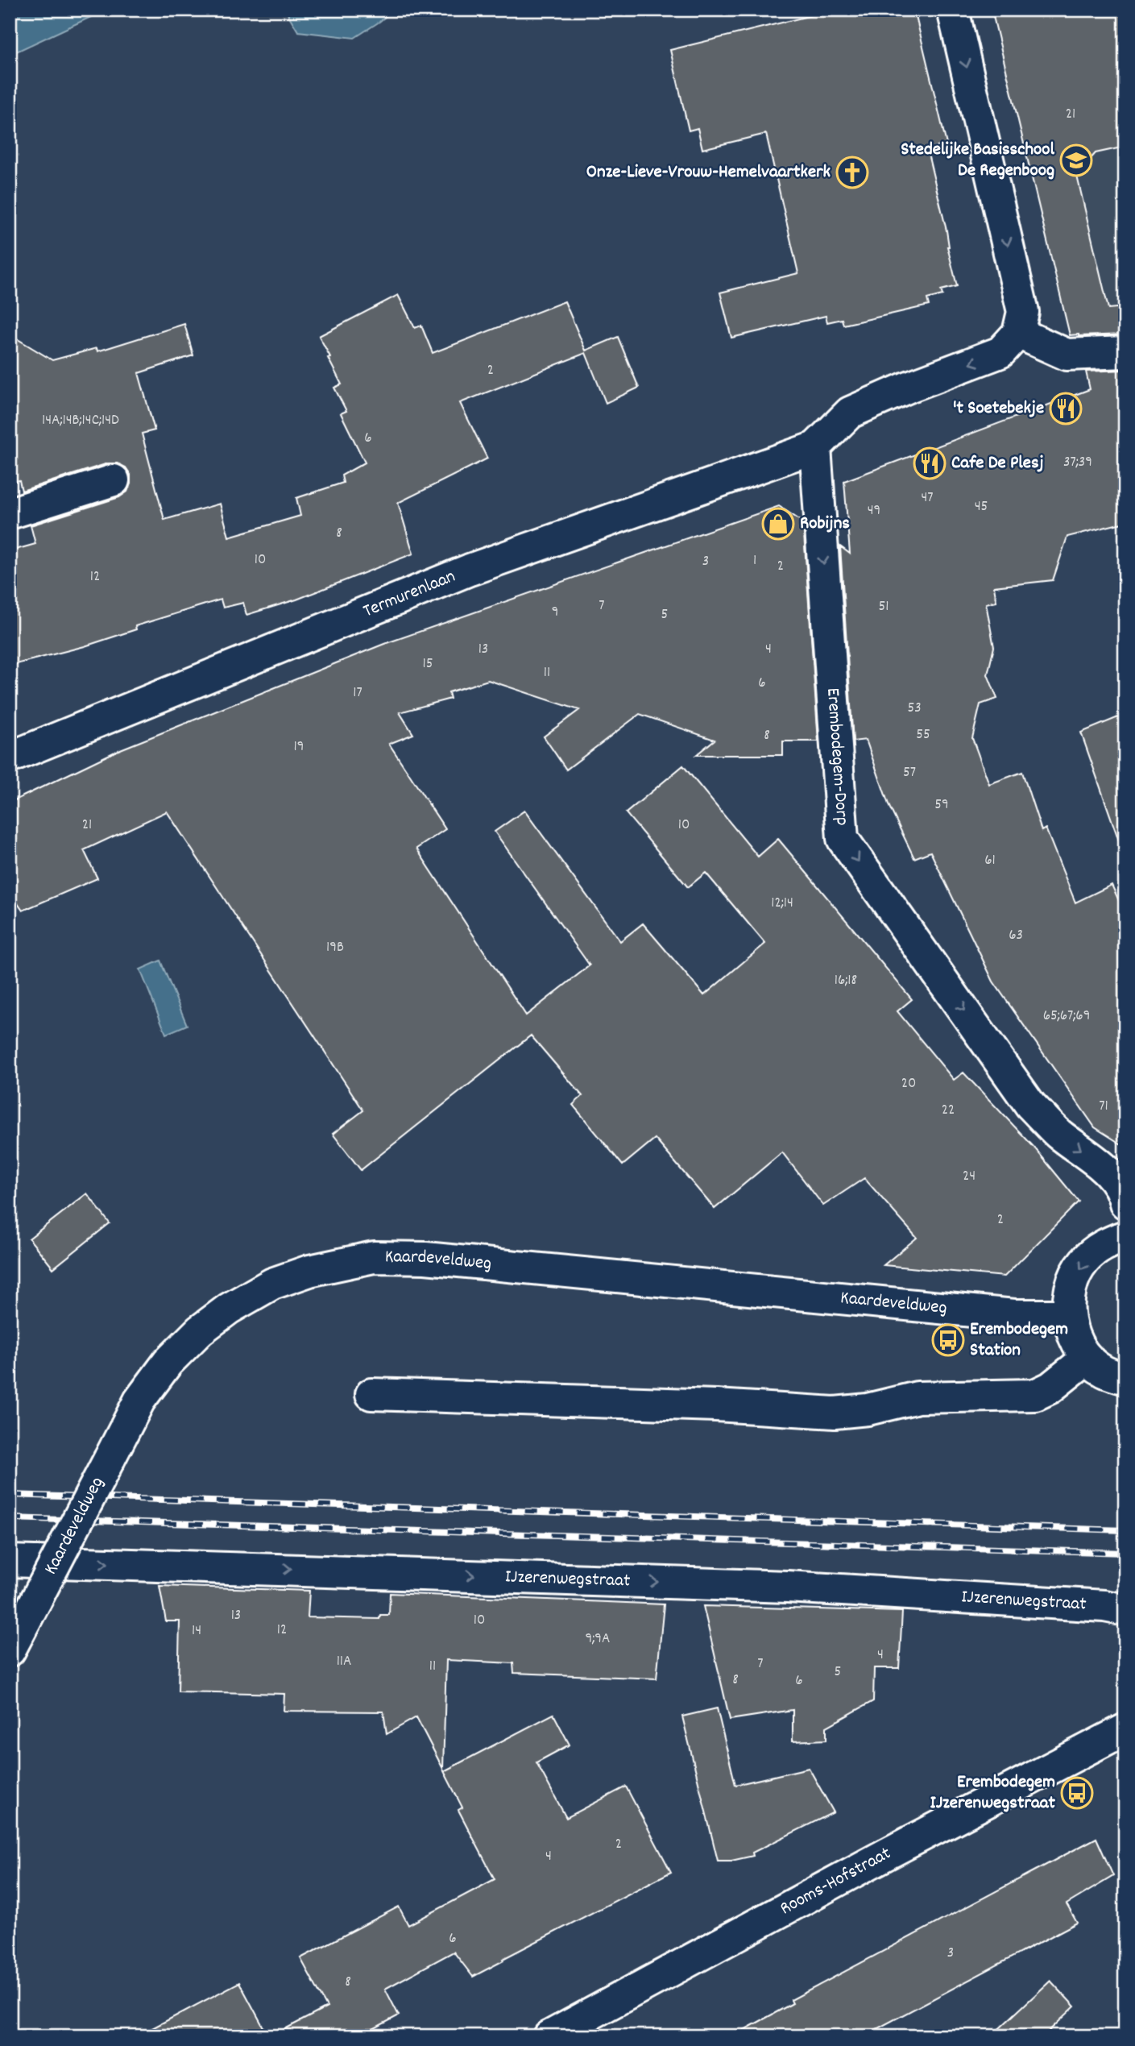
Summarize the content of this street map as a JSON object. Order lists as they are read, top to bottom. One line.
{"streets":{"street":["Termurenlaan","Erembodegem-Dorp","Kaardeveldweg","IJzerenwegstraat","Rooms-Hofstraat"]},"crossings":[["Termurenlaan","Erembodegem-Dorp"]],"one_way":["Erembodegem-Dorp"],"places":{"school or university":["Stedelijke Basisschool De Regenboog"],"church":["Onze-Lieve-Vrouw-Hemelvaartkerk"],"restaurant":["'t Soetebekje","Cafe De Plesj"],"shop":["Robijns"],"bus stop":["Erembodegem Station","Erembodegem IJzerenwegstraat"]},"house_numbers":["21","2","14A;14B;14C;14D","6","37;39","47","45","49","8","10","1","3","2","12","7","51","9","5","13","4","15","11","6","17","53","55","8","19","57","59","21","10","61","12;14","63","19B","16;18","65;67;69","20","71","22","24","2","13","10","12","14","9;9A","4","11A","7","11","5","8","6","2","4","6","3","8"]}
